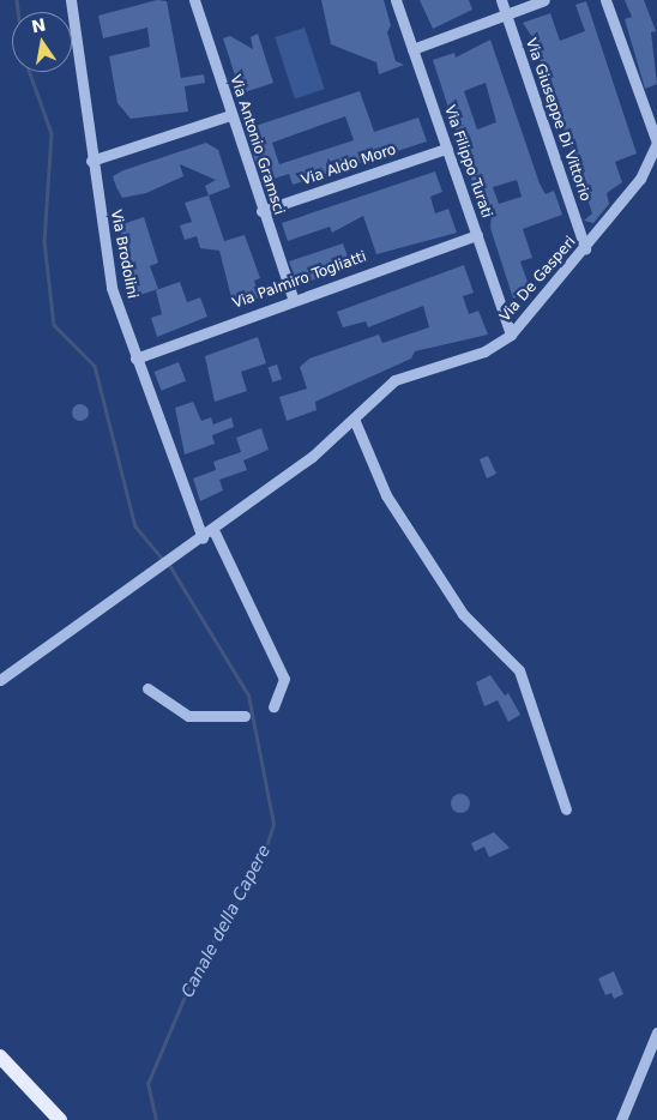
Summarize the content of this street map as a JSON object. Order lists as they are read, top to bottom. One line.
{"streets":{"street":["Via Giuseppe Di Vittorio","Via Antonio Gramsci","Via Filippo Turati","Via Aldo Moro","Via Brodolini","Via De Gasperi","Via Palmiro Togliatti"]},"crossings":[["Via Giuseppe Di Vittorio","Via De Gasperi"],["Via Antonio Gramsci","Via Aldo Moro"],["Via Antonio Gramsci","Via Palmiro Togliatti"],["Via Filippo Turati","Via Aldo Moro"],["Via Filippo Turati","Via De Gasperi"],["Via Filippo Turati","Via Palmiro Togliatti"],["Via Brodolini","Via De Gasperi"],["Via Brodolini","Via Palmiro Togliatti"]],"water":["Canale della Capere"],"north":"top"}
